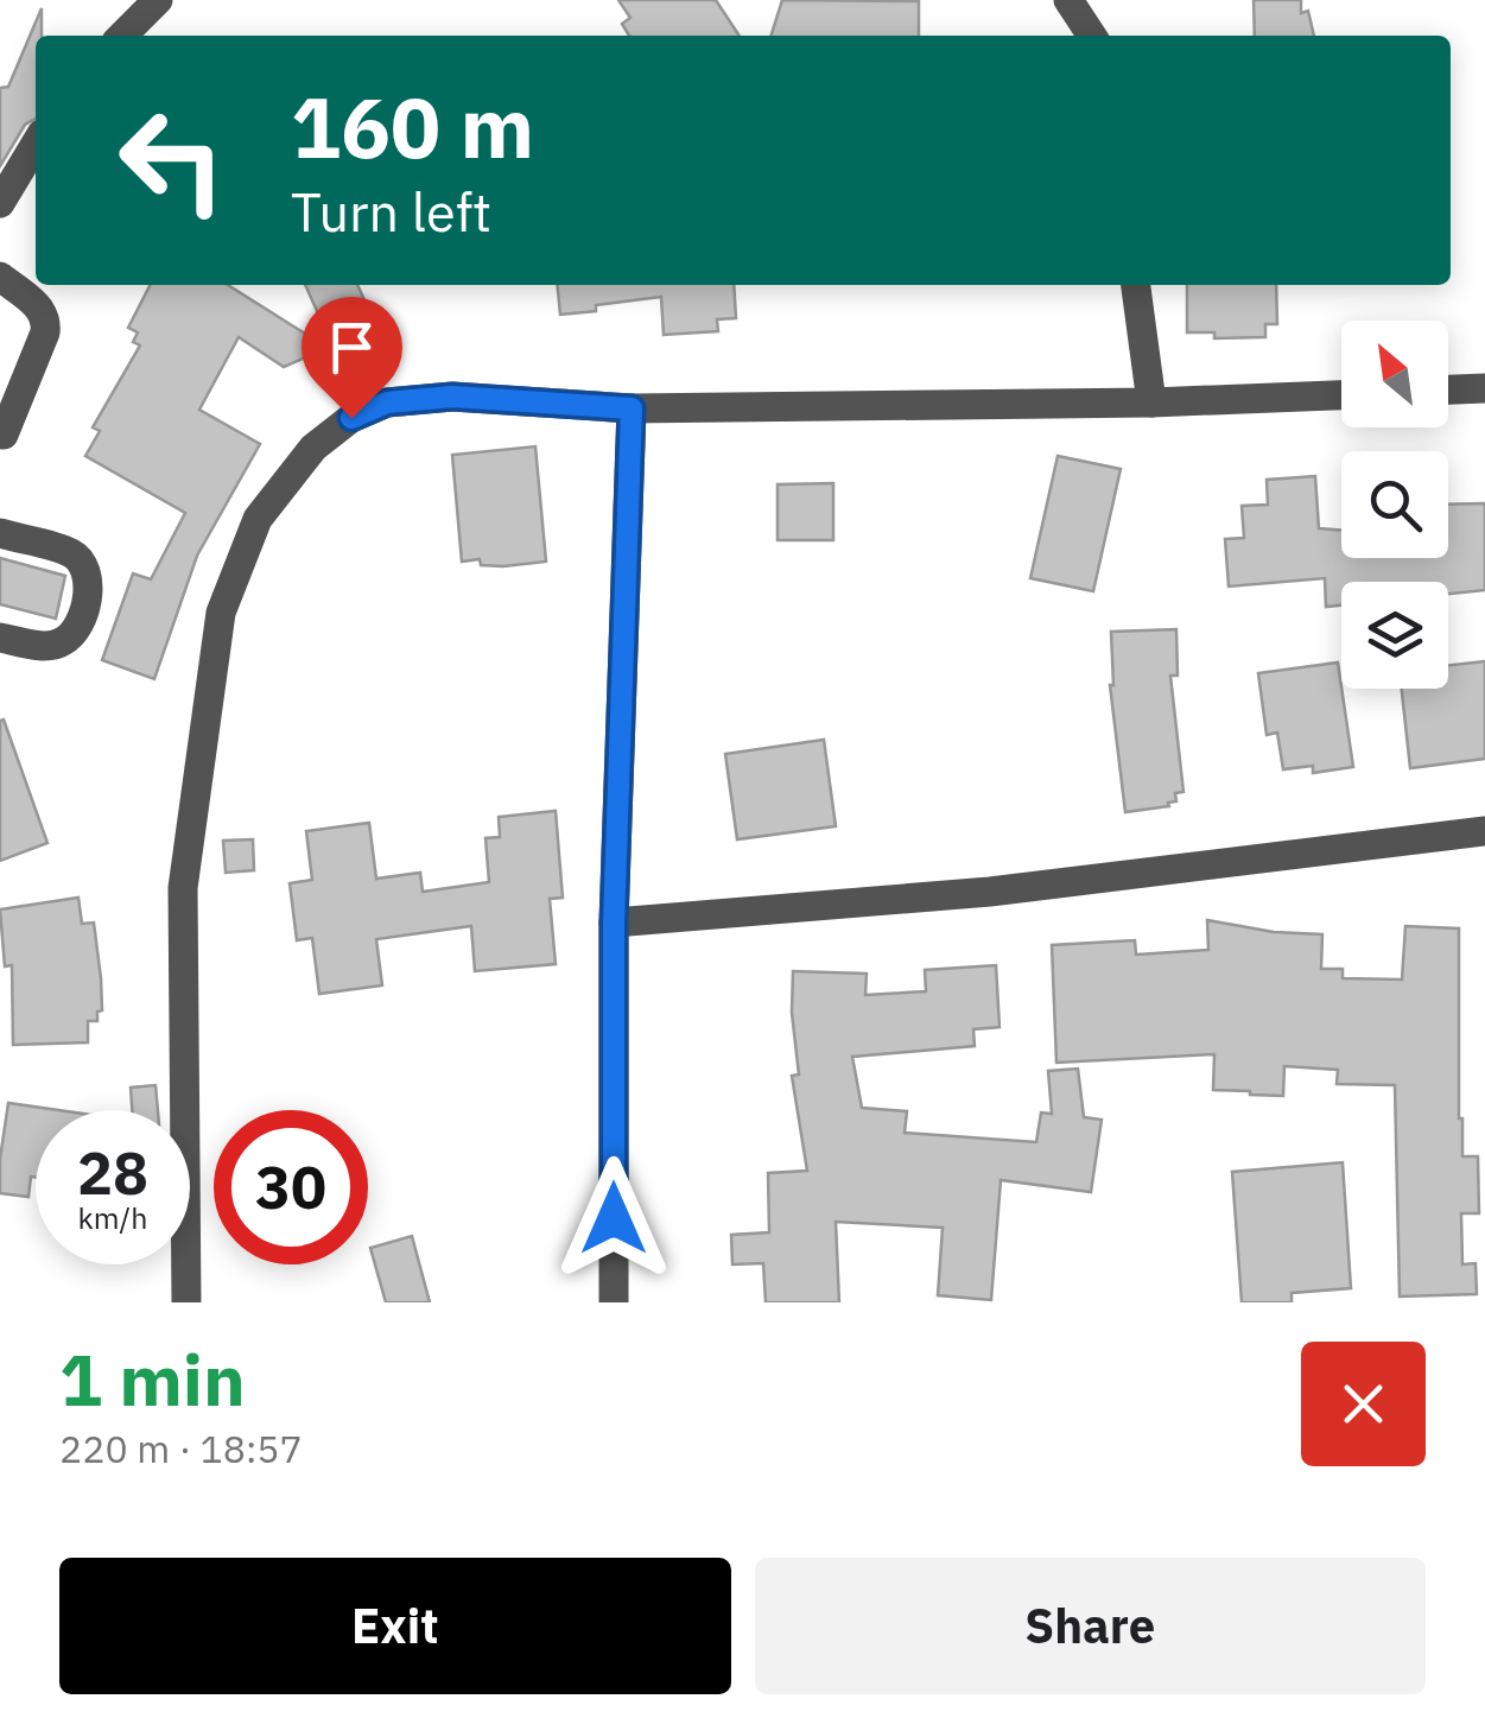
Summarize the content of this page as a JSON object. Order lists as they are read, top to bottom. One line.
{"north":"top left","page":{"turn":["160 m","Turn left"],"speed":"28 km/h","limit":"30","heading":["1 min","220 m · 18:57"],"buttons":["Exit","Share"]}}
